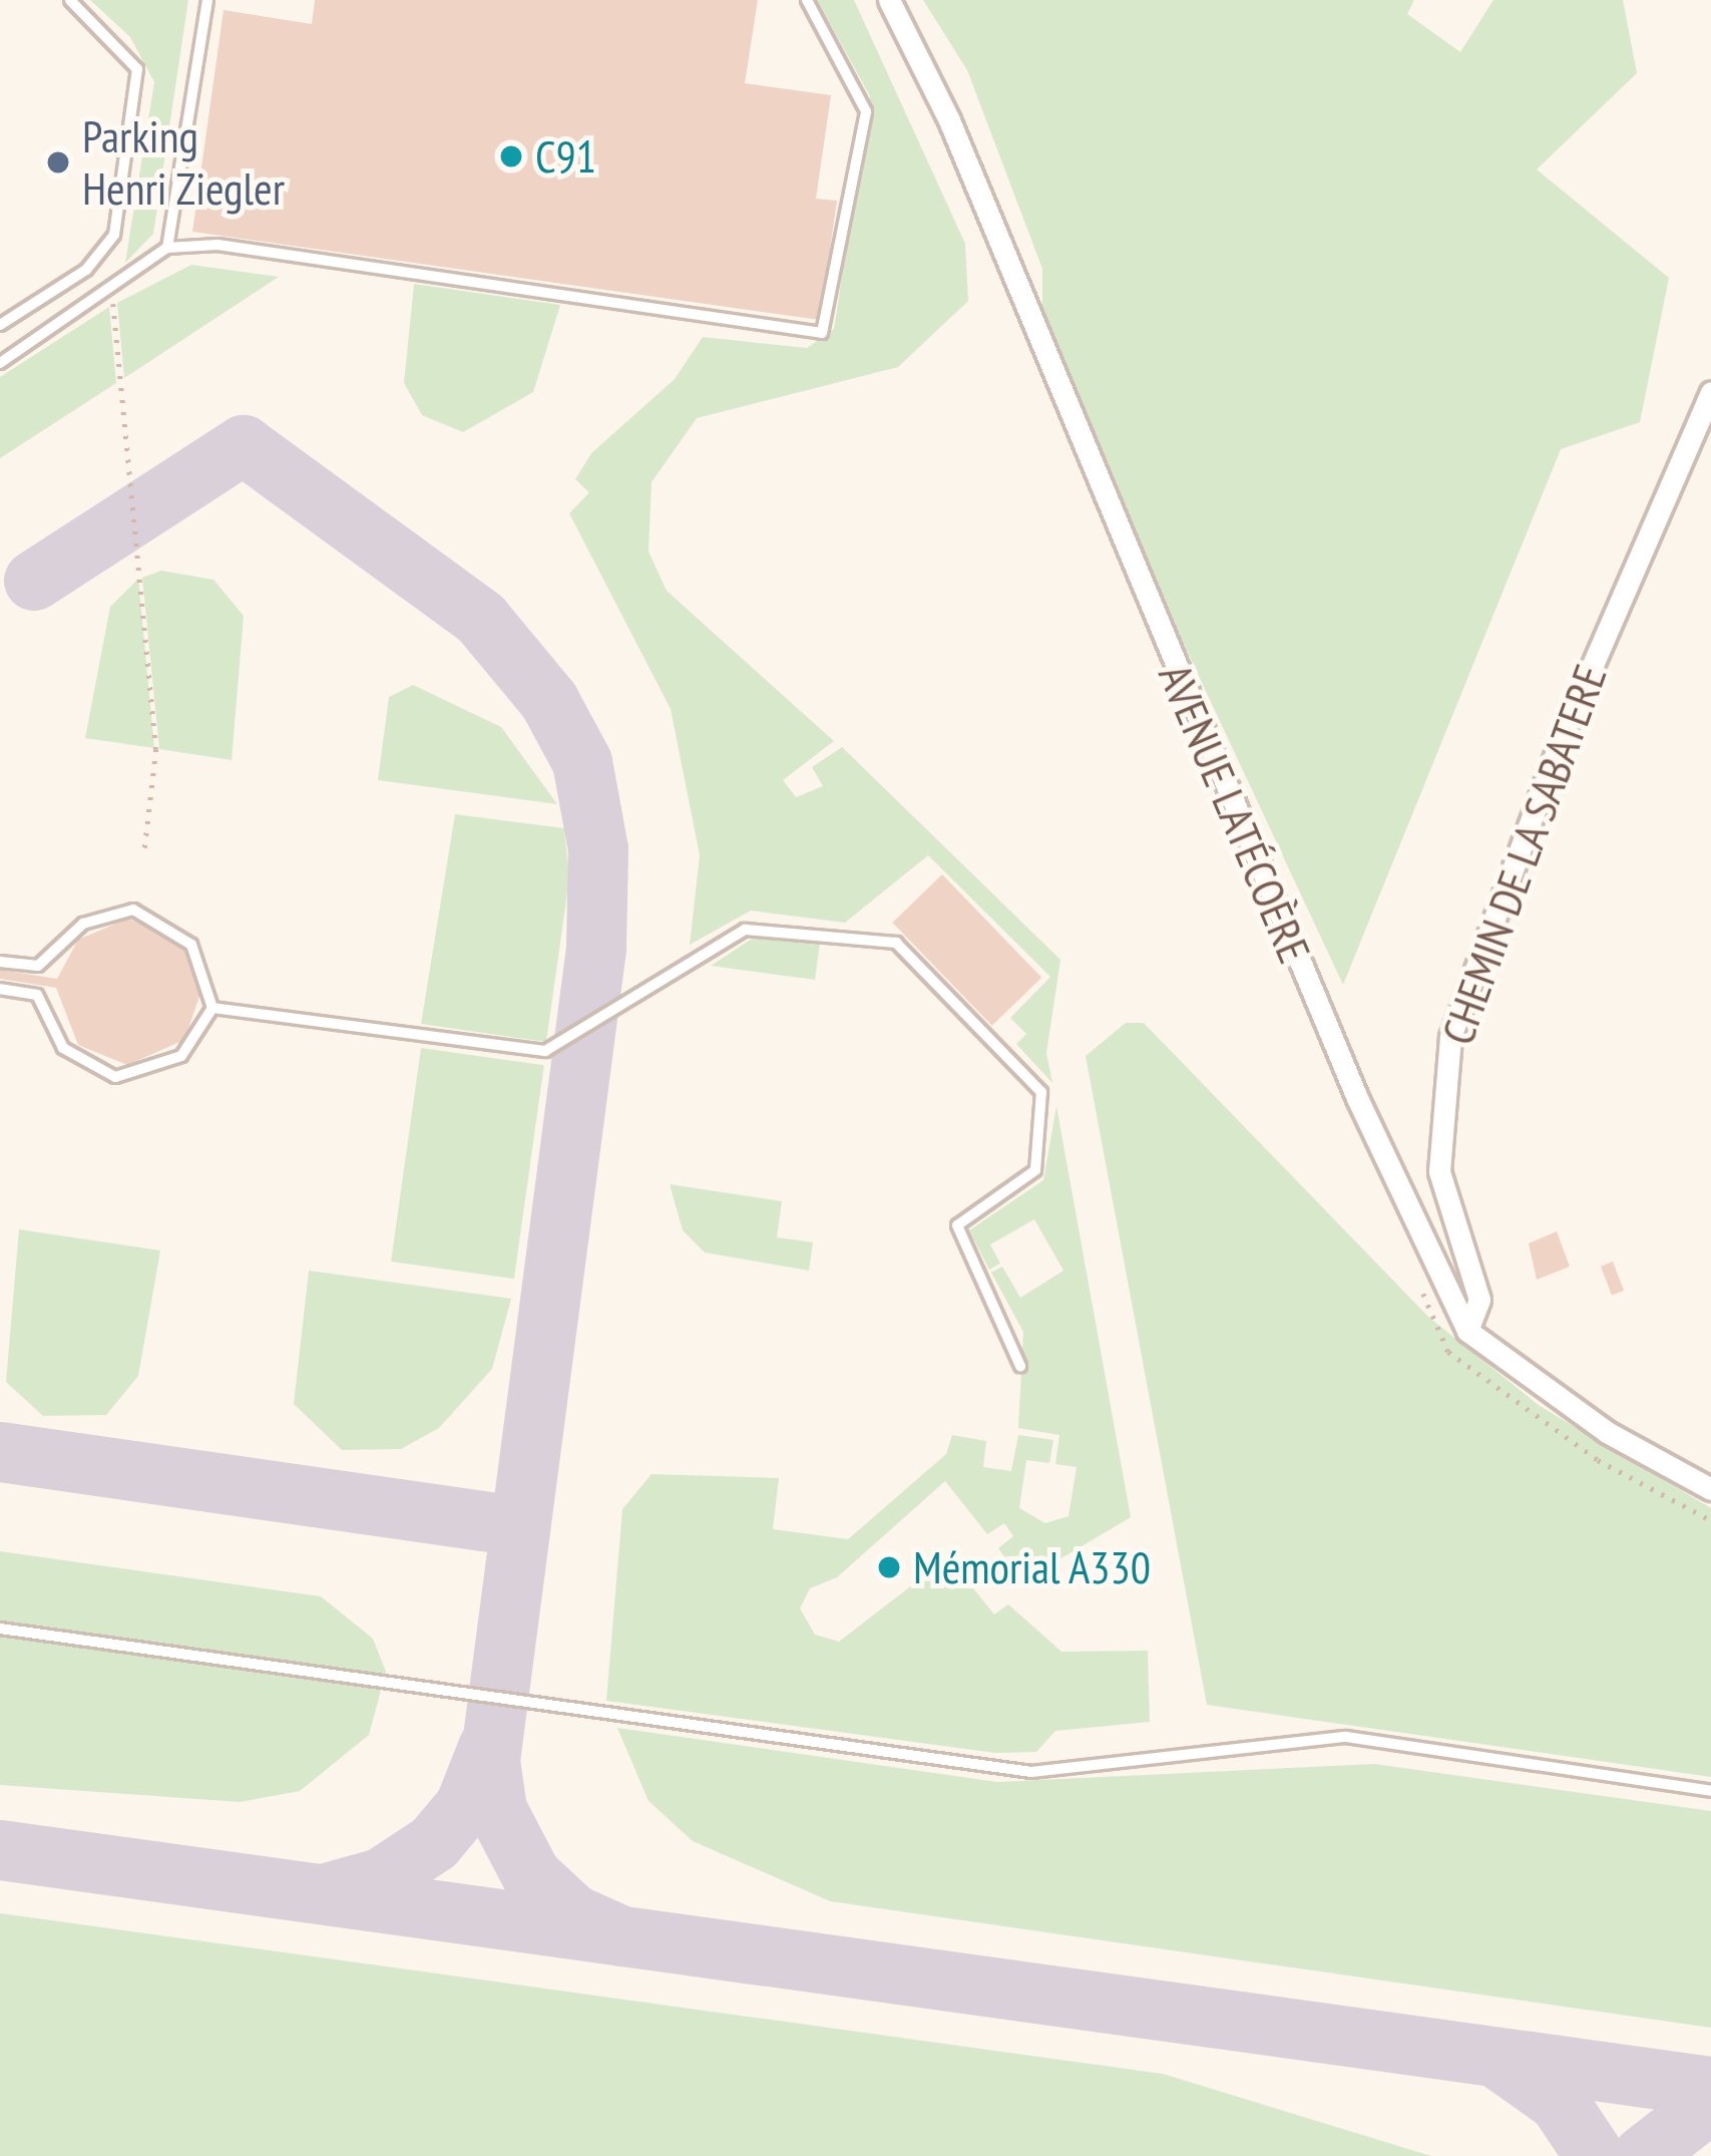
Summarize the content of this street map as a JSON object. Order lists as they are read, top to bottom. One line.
{"streets":{"street":["AVENUE LATÉCOÈRE","CHEMIN DE LA SABATERE"]},"crossings":[["AVENUE LATÉCOÈRE","CHEMIN DE LA SABATERE"]],"places":["C91","Parking Henri Ziegler","Mémorial A330"]}
